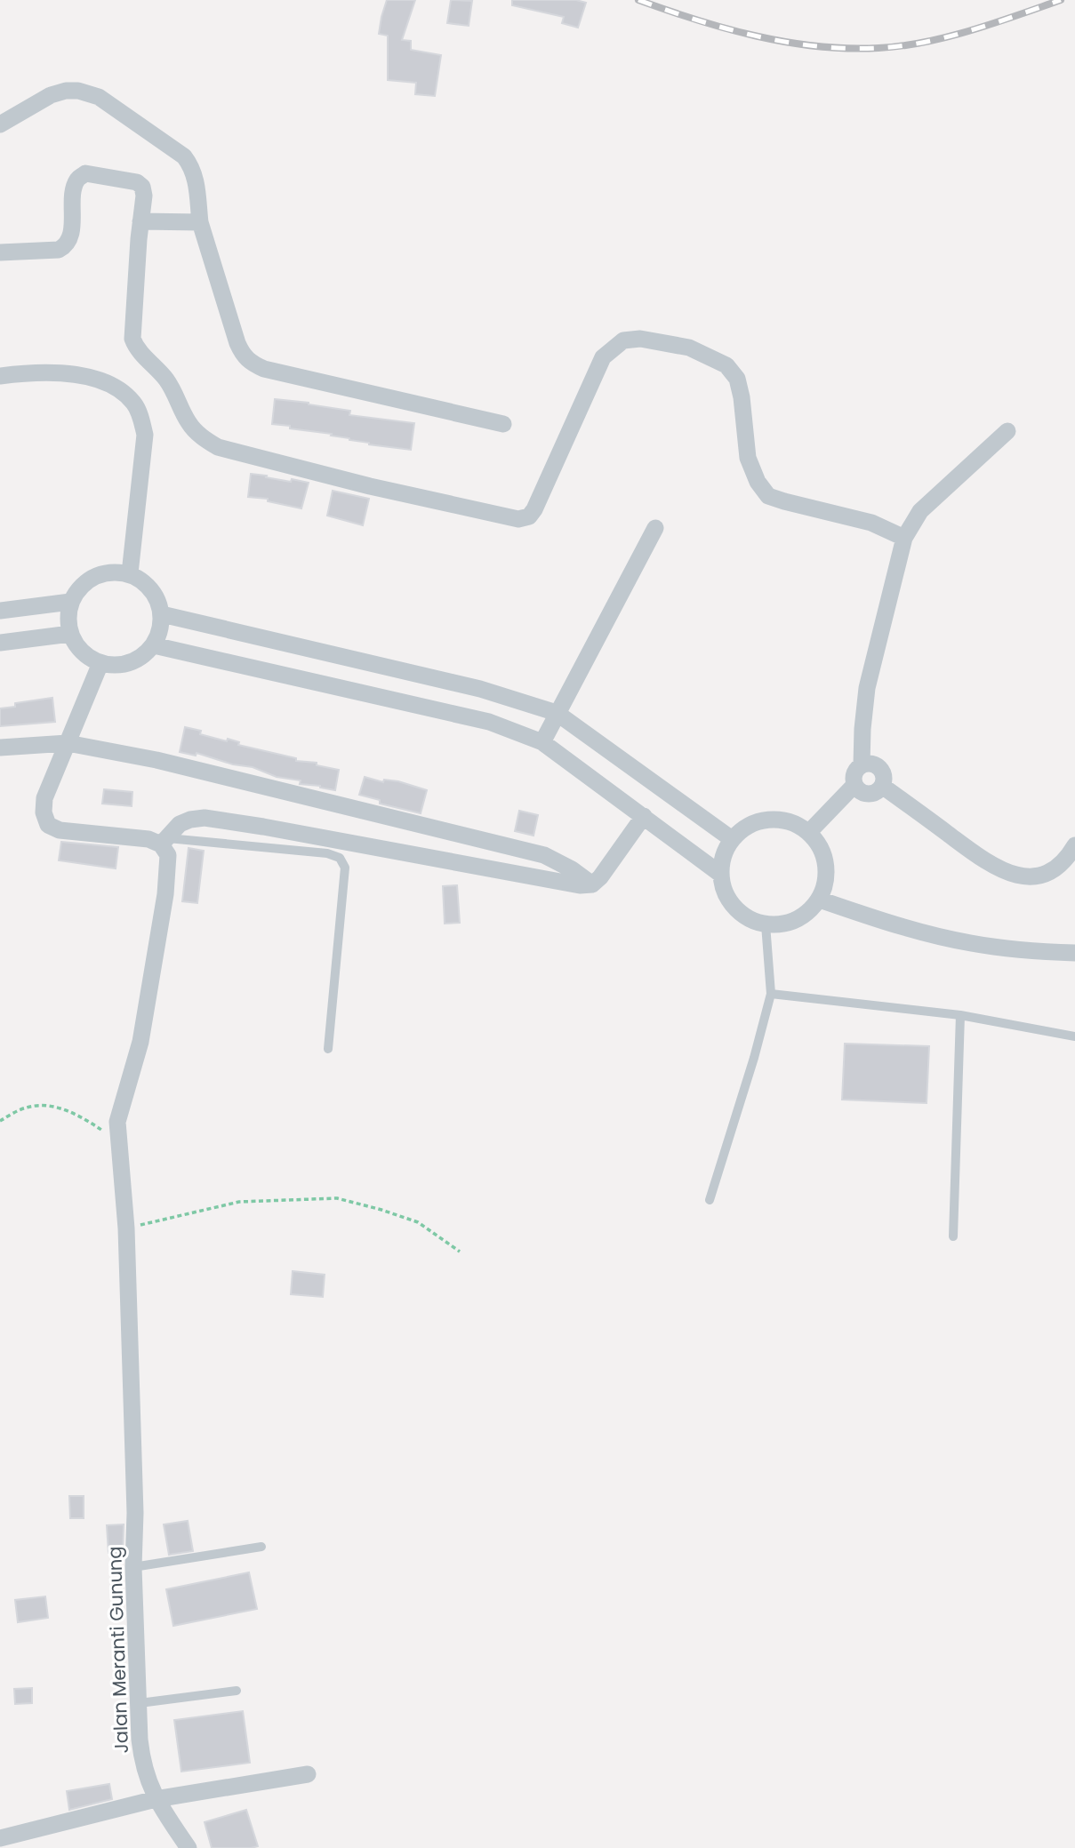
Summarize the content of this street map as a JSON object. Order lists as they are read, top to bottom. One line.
{"streets":{"street":["Jalan Meranti Gunung"]}}
